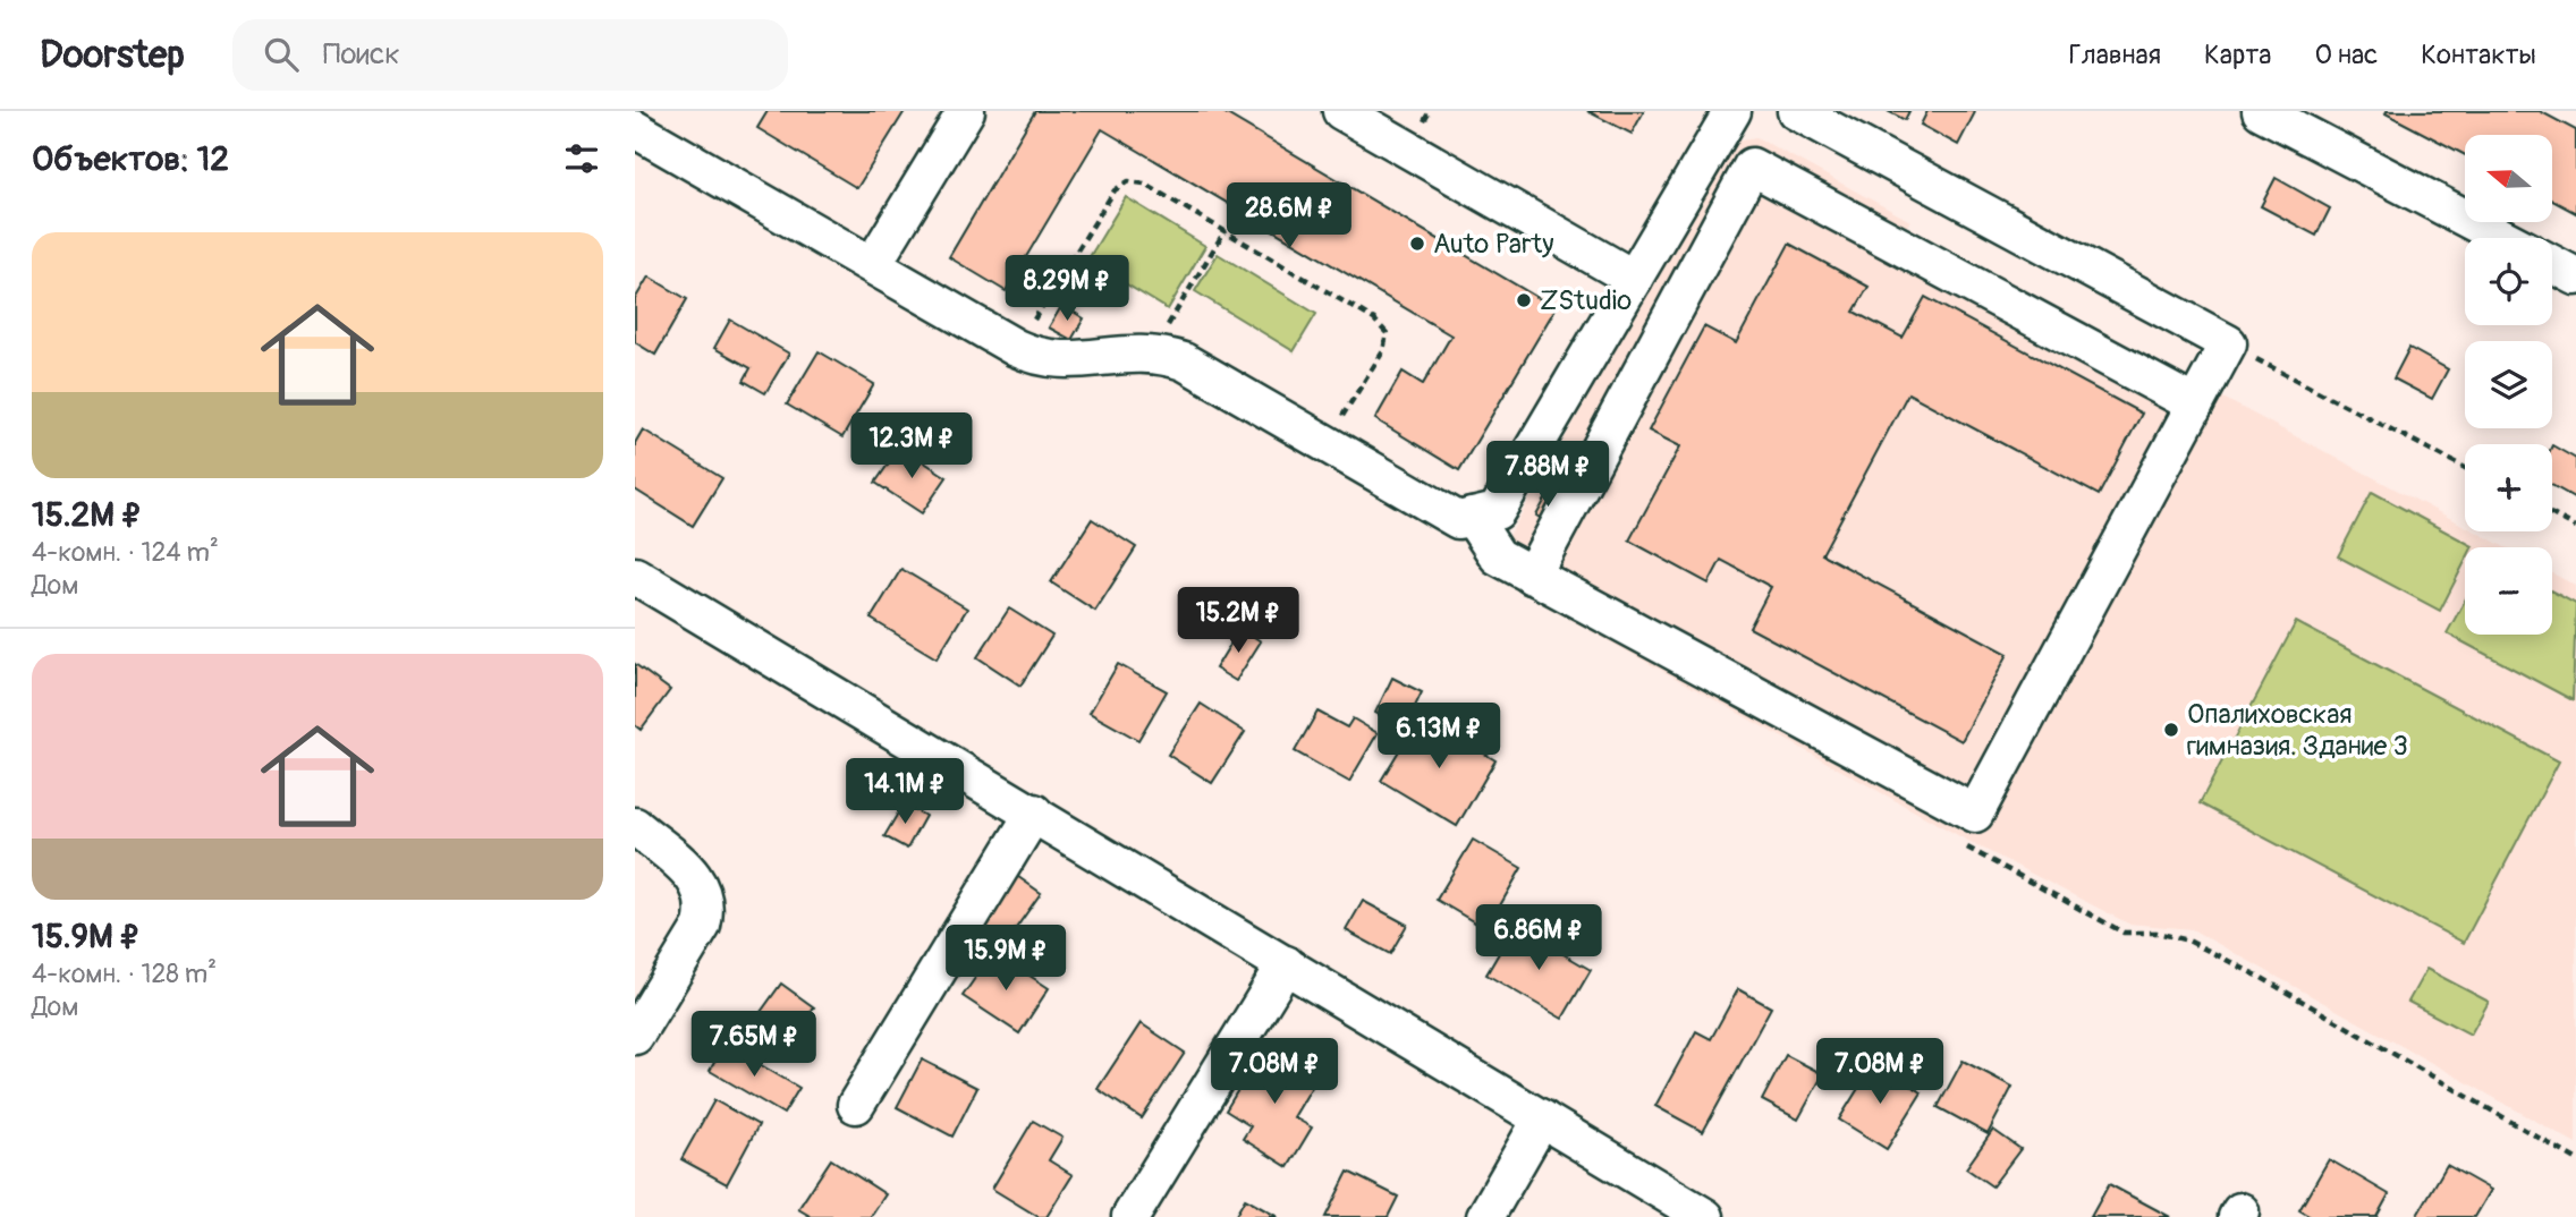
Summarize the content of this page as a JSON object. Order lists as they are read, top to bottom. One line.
{"places":["Auto Party","ZStudio","Опалиховская гимназия. Здание 3"],"north":"left","page":{"header":"Doorstep","search":"Поиск","nav":["Главная","Карта","О нас","Контакты"],"heading":"Объектов: 12","map_buttons":["+","−"],"price":["28.6M ₽","8.29M ₽","12.3M ₽","7.88M ₽","15.2M ₽","6.13M ₽","14.1M ₽","6.86M ₽","15.9M ₽","7.65M ₽","7.08M ₽","7.08M ₽"],"list":[{"name":"15.2M ₽","note":"4-комн. · 124 m² · Дом"},{"name":"15.9M ₽","note":"4-комн. · 128 m² · Дом"}]}}
